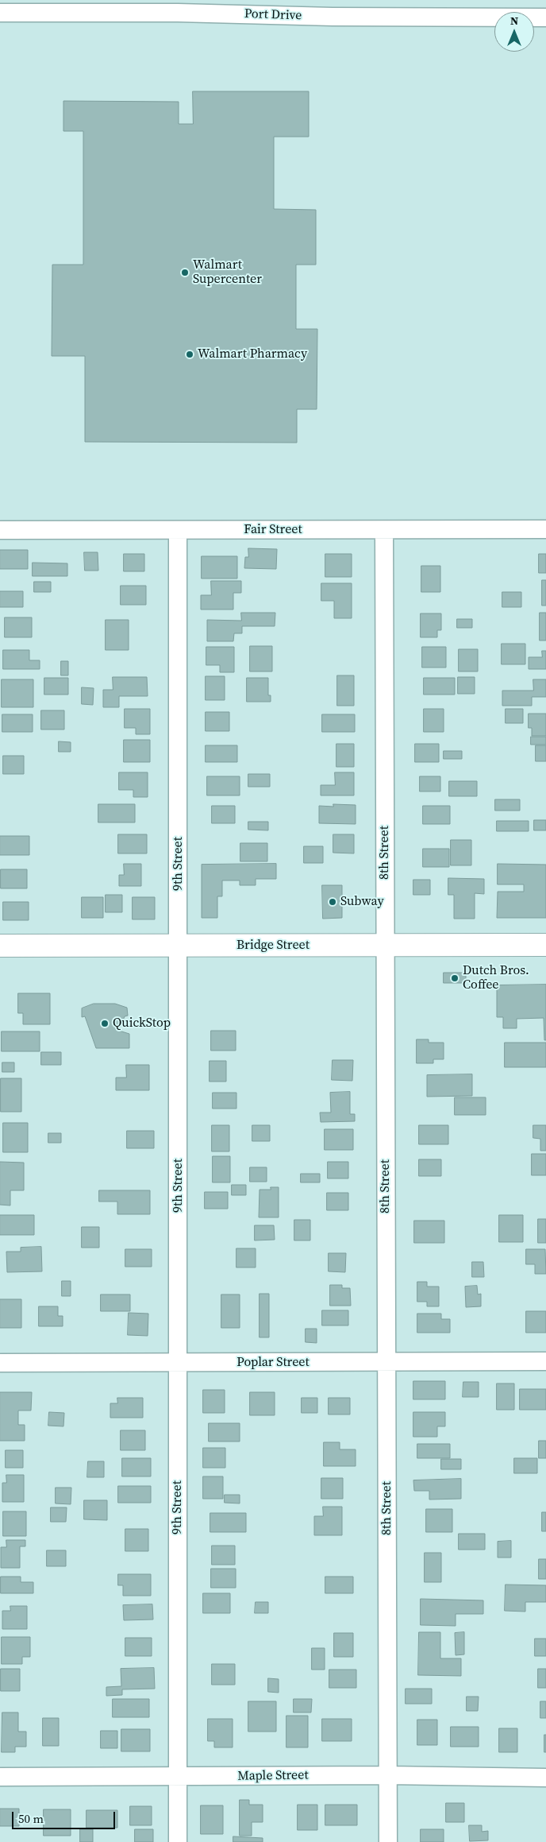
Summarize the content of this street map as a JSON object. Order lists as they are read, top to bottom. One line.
{"streets":{"highway":["Bridge Street"],"street":["Port Drive","Fair Street","8th Street","9th Street","Poplar Street","Maple Street"]},"crossings":[["Fair Street","8th Street"],["Fair Street","9th Street"],["8th Street","Bridge Street"],["8th Street","Poplar Street"],["8th Street","Maple Street"],["9th Street","Bridge Street"],["9th Street","Poplar Street"],["9th Street","Maple Street"]],"places":["Walmart Supercenter","Walmart Pharmacy","Subway","Dutch Bros. Coffee","QuickStop"],"scale_bar":"50 m","north":"top"}
